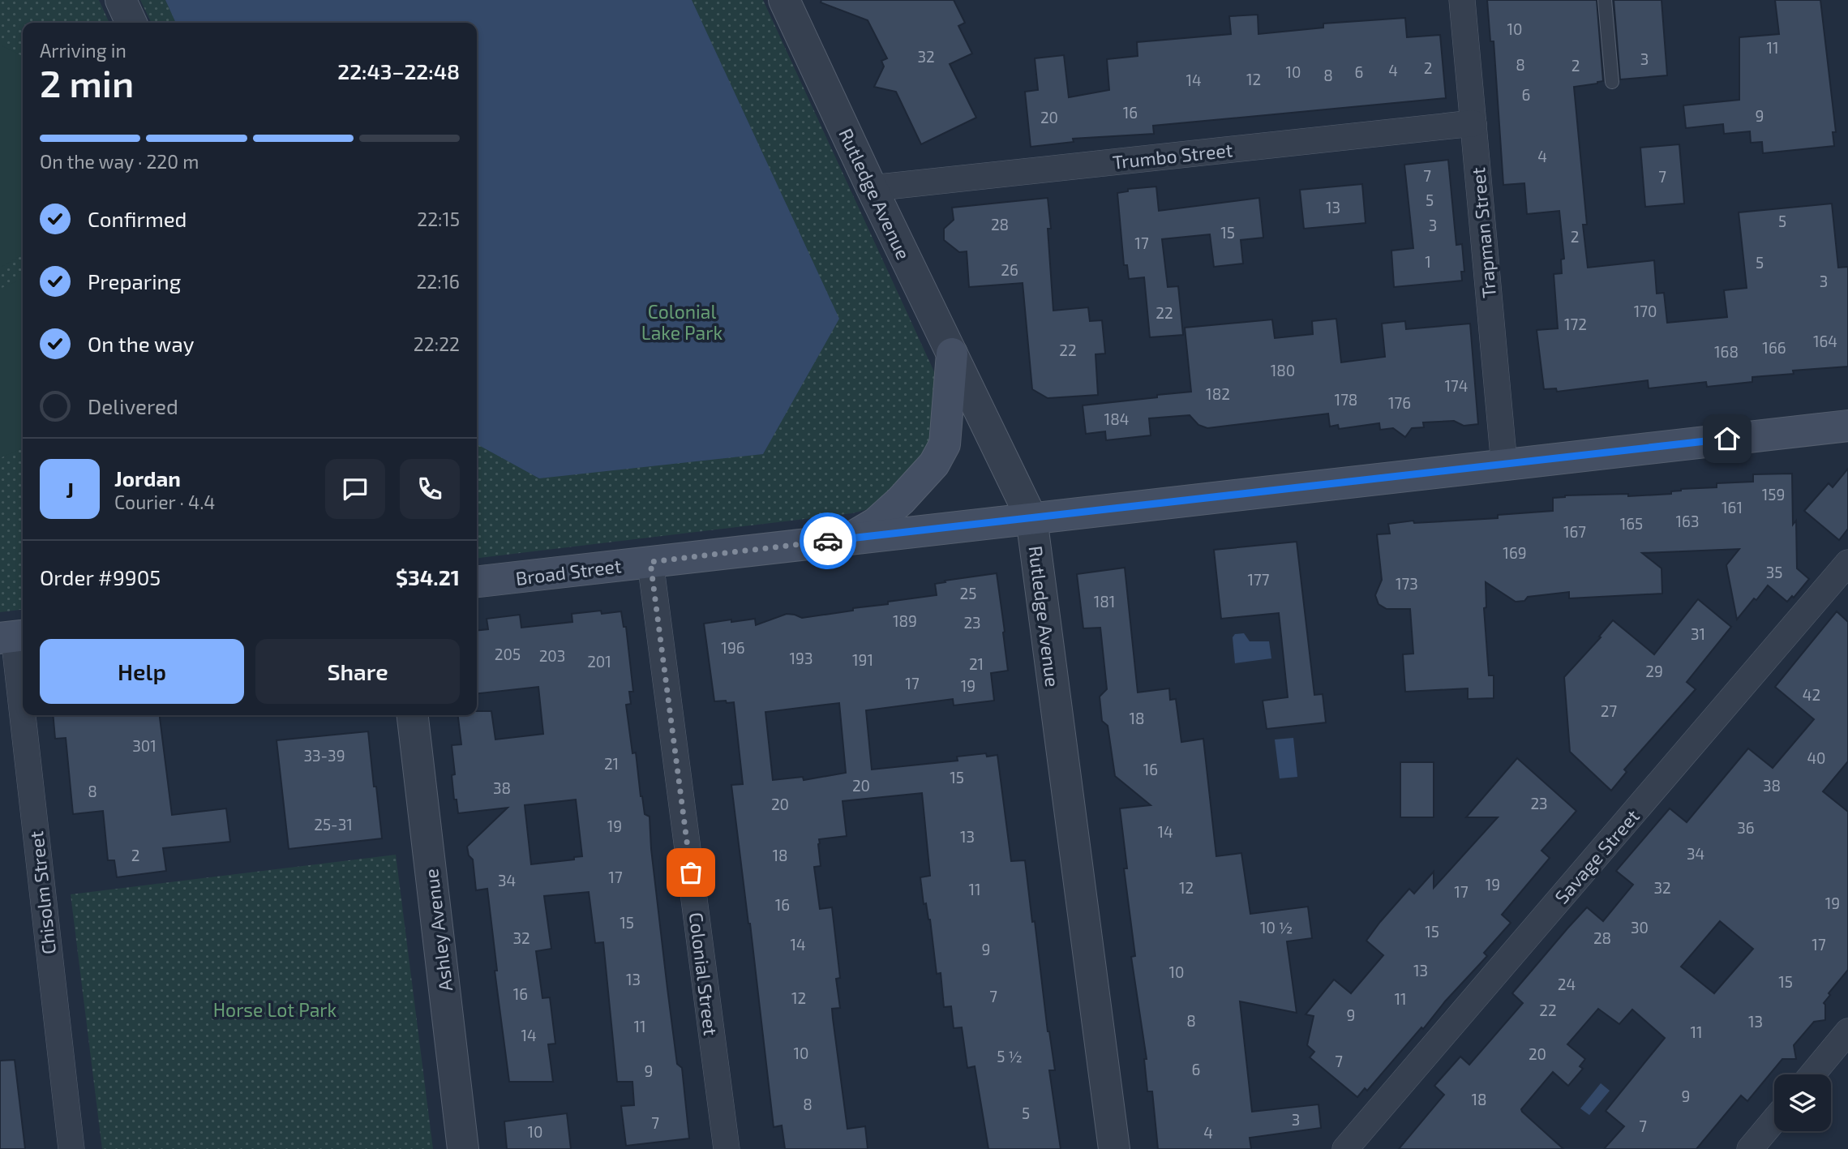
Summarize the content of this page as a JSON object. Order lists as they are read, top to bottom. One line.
{"streets":{"main road":["Broad Street"],"street":["Trumbo Street","Rutledge Avenue","Trapman Street","Savage Street","Chisolm Street","Ashley Avenue","Colonial Street"]},"crossings":[["Trumbo Street","Rutledge Avenue"],["Trumbo Street","Trapman Street"],["Rutledge Avenue","Broad Street"],["Trapman Street","Broad Street"],["Broad Street","Colonial Street"]],"parks":["Colonial Lake Park","Horse Lot Park"],"house_numbers":["10","11","32","3","8","2","2","4","10","6","8","12","14","6","16","9","20","4","7","7","5","13","5","28","3","15","2","17","1","5","26","3","170","22","172","164","166","22","168","180","174","182","178","176","184","159","161","163","165","167","169","35","177","173","25","181","189","23","31","196","205","203","193","191","201","21","29","17","19","42","27","18","301","33-39","40","21","16","15","20","38","38","8","23","20","25-31","19","36","14","13","34","2","18","17","34","19","12","32","11","17","19","16","15","10 ½","30","15","32","28","14","17","9","13","10","13","15","24","16","7","12","11","22","9","8","13","11","11","14","10","20","5 ½","7","6","9","9","18","8","5","3","7","7","10","4"],"page":{"heading":["2 min","Arriving in","22:43–22:48"],"panel":["Jordan","Courier · 4.4","Order #9905","$34.21"],"bar":"On the way · 220 m","list":[["Confirmed","22:15"],["Preparing","22:16"],["On the way","22:22"],"Delivered"],"round":"J","buttons":["Help","Share"]}}
